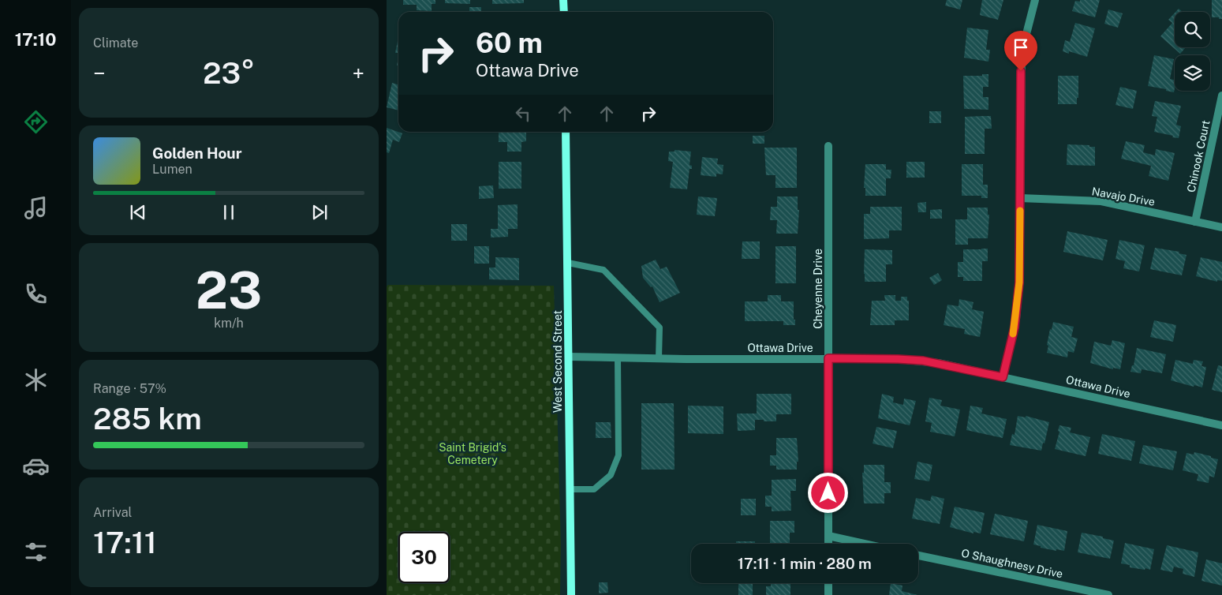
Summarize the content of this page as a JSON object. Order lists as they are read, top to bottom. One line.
{"streets":{"main road":["West Second Street"],"street":["Chinook Court","Navajo Drive","Cheyenne Drive","Ottawa Drive","O Shaughnesy Drive"]},"crossings":[["Chinook Court","Navajo Drive"],["Cheyenne Drive","Ottawa Drive"],["Ottawa Drive","West Second Street"]],"parks":["Saint Brigid’s Cemetery"],"page":{"tabs":"17:10","tile":["Climate",["23","km/h"],["Range · 57%","285 km"],["Arrival","17:11"]],"turn":["60 m","Ottawa Drive"],"heat":["−","23°","+"],"song":["Golden Hour","Lumen"],"limit":"30","trip":"17:11 · 1 min · 280 m"}}
